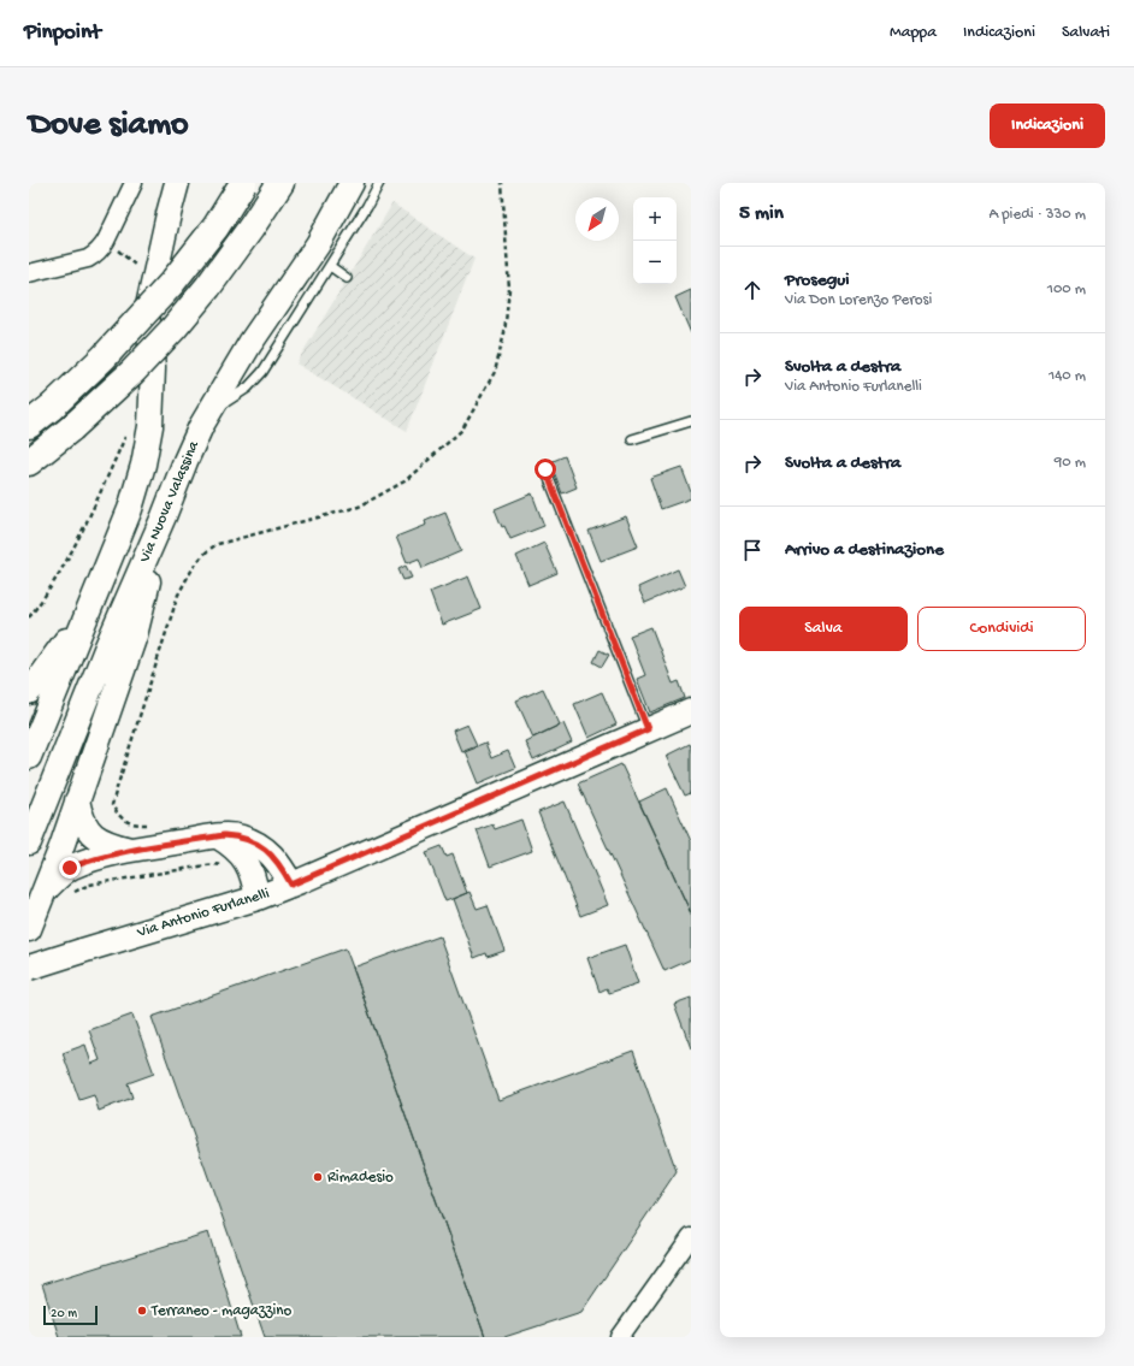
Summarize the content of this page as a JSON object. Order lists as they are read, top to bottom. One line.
{"streets":{"main road":["Via Nuova Valassina","Via Antonio Furlanelli"]},"places":["Rimadesio","Terraneo - magazzino"],"scale_bar":"20 m","north":"bottom left","page":{"header":"Pinpoint","nav":["Mappa","Indicazioni","Salvati"],"buttons":["Indicazioni",["Salva","Condividi"]],"title":"Dove siamo","heading":["5 min","A piedi · 330 m"],"map_buttons":["+","−"],"list":[["Prosegui","Via Don Lorenzo Perosi","100 m"],["Svolta a destra","Via Antonio Furlanelli","140 m"],["Svolta a destra","90 m"],"Arrivo a destinazione"],"scale":"20 m"}}
